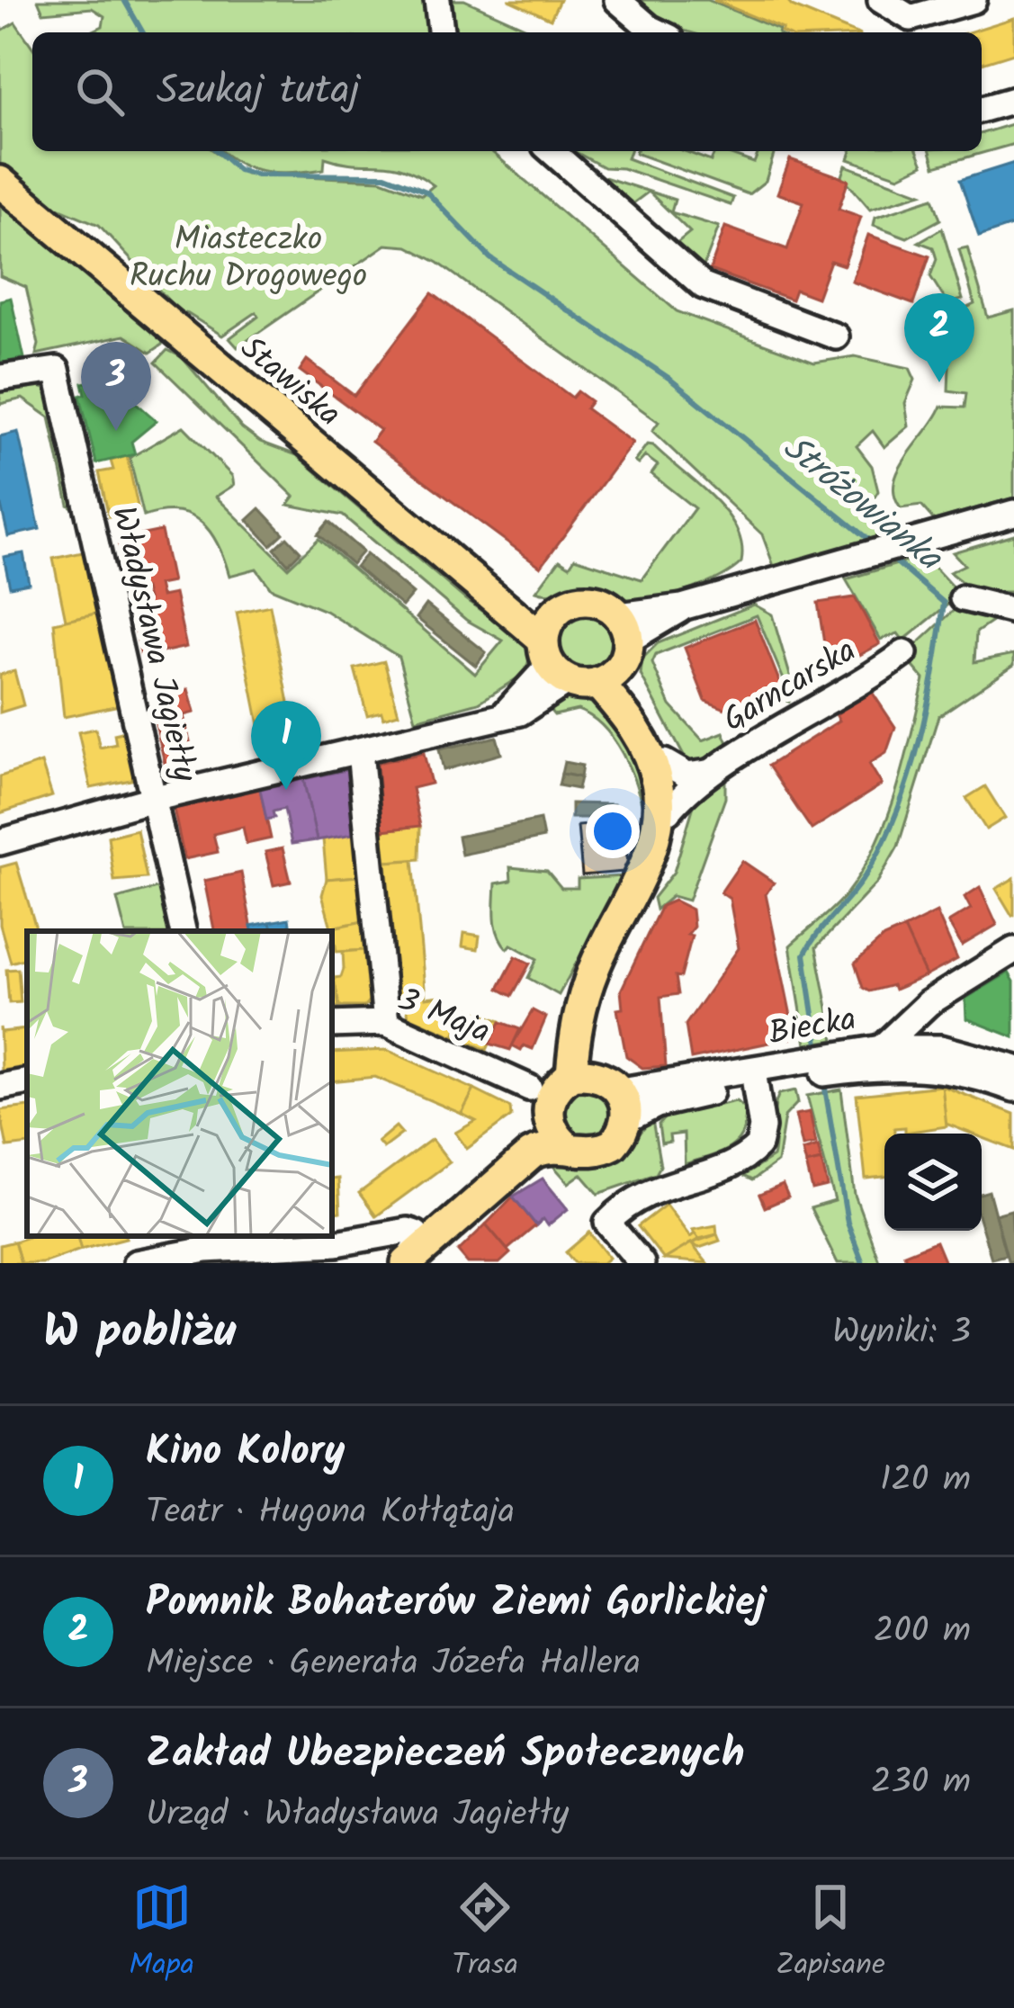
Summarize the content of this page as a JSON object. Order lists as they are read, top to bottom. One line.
{"streets":{"main road":["Stawiska"],"street":["Władysława Jagiełły","Garncarska","3 Maja","Biecka"]},"crossings":[["Stawiska","Garncarska"],["Stawiska","Biecka"]],"water":["Stróżowianka"],"parks":["Miasteczko Ruchu Drogowego"],"page":{"search":"Szukaj tutaj","pins":["2","3","1"],"heading":["W pobliżu","Wyniki: 3"],"list":[{"mark":"1","name":"Kino Kolory","note":"Teatr · Hugona Kołłątaja","value":"120 m"},{"mark":"2","name":"Pomnik Bohaterów Ziemi Gorlickiej","note":"Miejsce · Generała Józefa Hallera","value":"200 m"},{"mark":"3","name":"Zakład Ubezpieczeń Społecznych","note":"Urząd · Władysława Jagiełły","value":"230 m"}],"nav":["Mapa","Trasa","Zapisane"]}}
